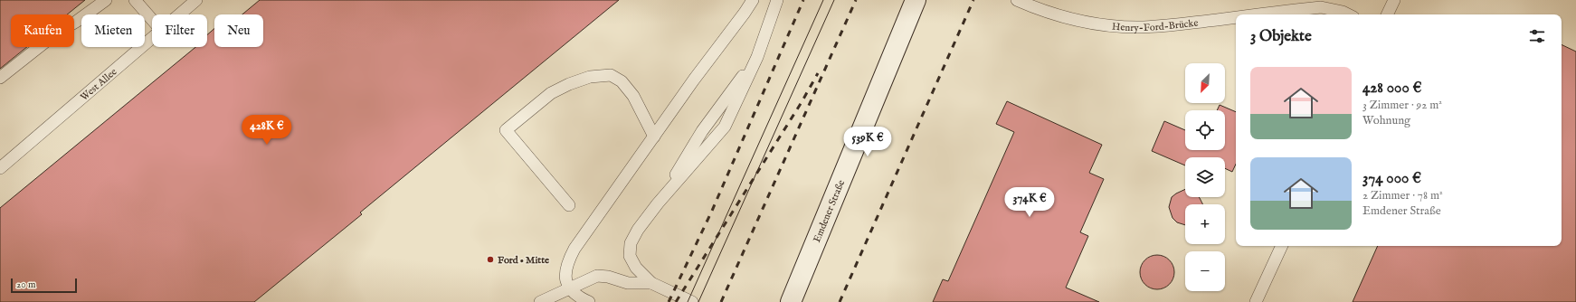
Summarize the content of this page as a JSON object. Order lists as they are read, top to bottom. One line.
{"streets":{"street":["Emdener Straße"],"lane":["Henry-Ford-Brücke","West Allee"]},"places":["Ford • Mitte"],"scale_bar":"20 m","north":"bottom left","page":{"chip":["Kaufen","Mieten","Filter","Neu"],"heading":"3 Objekte","list":[{"name":"428 000 €","note":"3 Zimmer · 92 m² · Wohnung"},{"name":"374 000 €","note":"2 Zimmer · 78 m² · Emdener Straße"}],"map_buttons":["+","−"],"price":["428K €","539K €","374K €"],"scale":"20 m"}}
